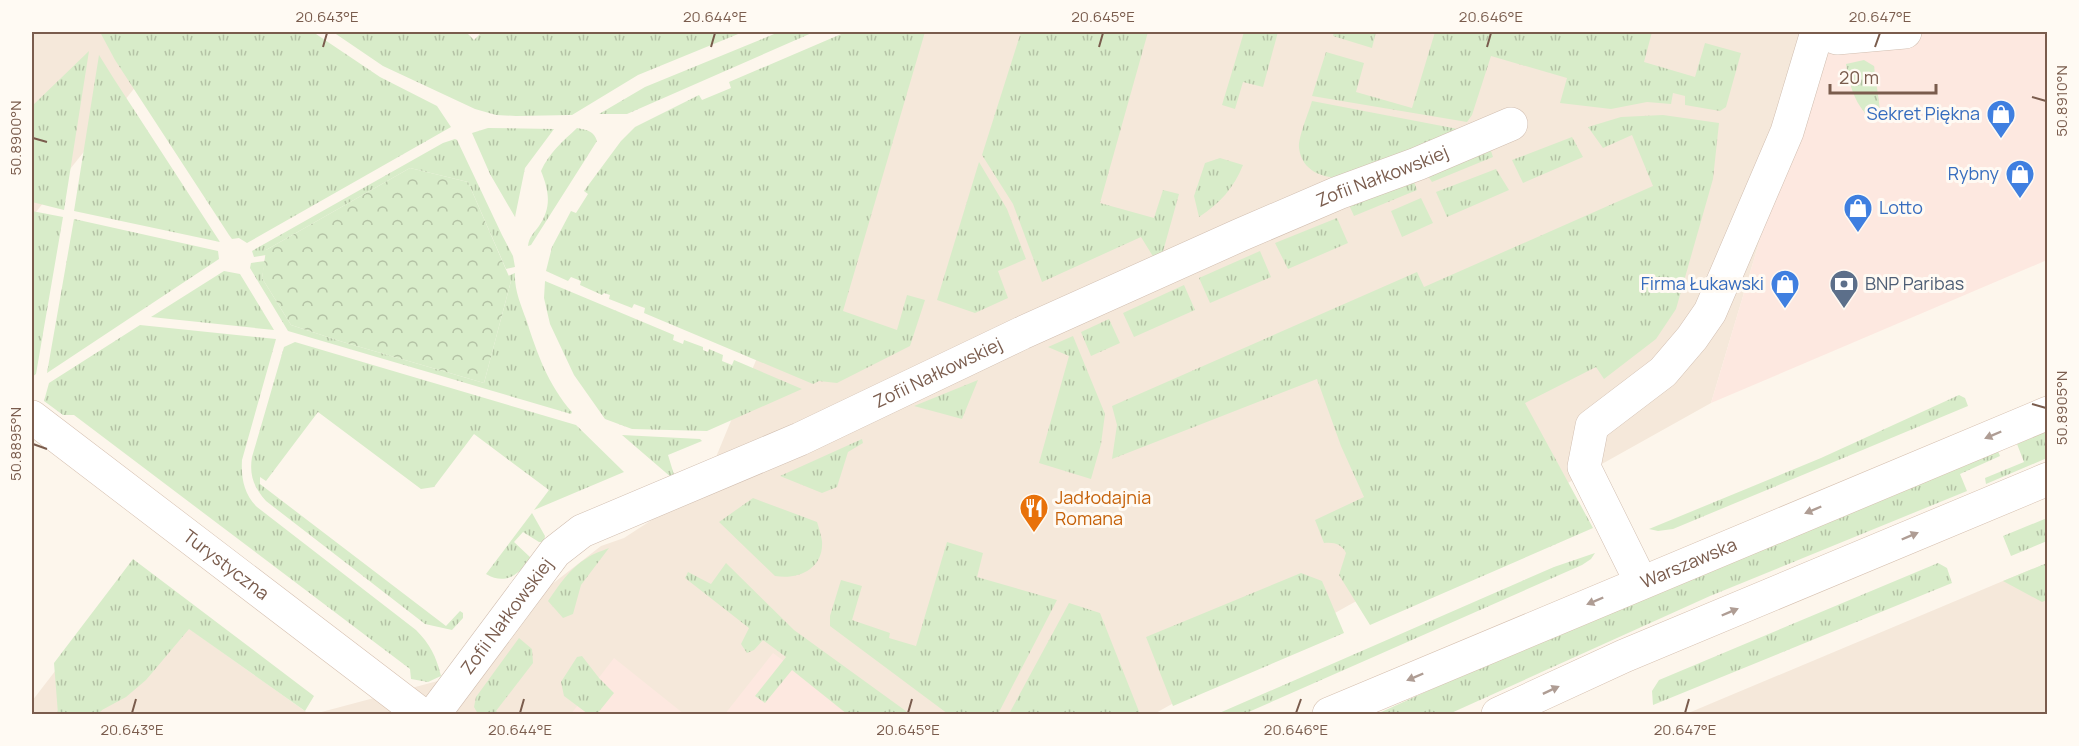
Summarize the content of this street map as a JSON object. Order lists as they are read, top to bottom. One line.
{"streets":{"street":["Zofii Nałkowskiej","Warszawska","Turystyczna"]},"places":{"shop":["Sekret Piękna","Rybny","Lotto","Firma Łukawski"],"bank":["BNP Paribas"],"restaurant":["Jadłodajnia Romana"]},"scale_bar":"20 m","coordinates":["20.643°E","20.644°E","20.645°E","20.646°E","20.647°E","50.8910°N","50.8900°N","50.8905°N","50.8895°N"]}
